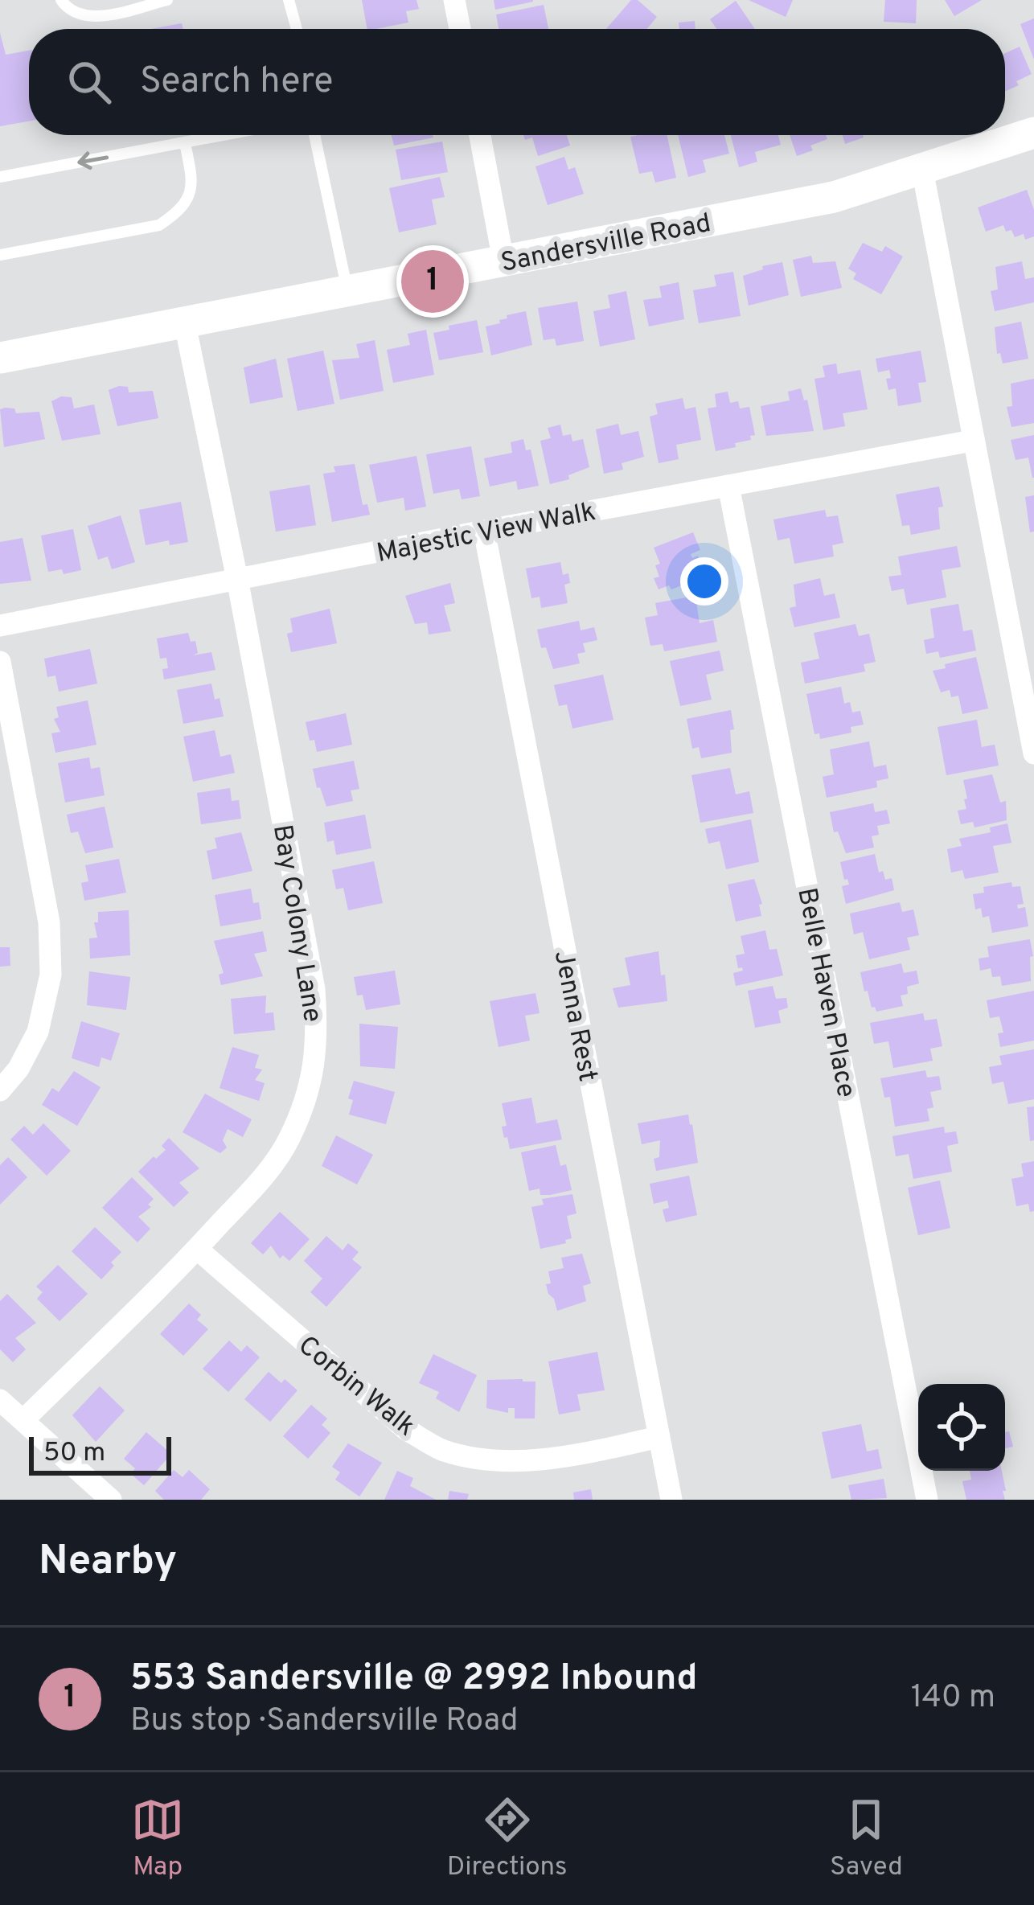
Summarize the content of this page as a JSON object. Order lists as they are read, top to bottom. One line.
{"streets":{"street":["Sandersville Road","Majestic View Walk","Bay Colony Lane","Belle Haven Place","Jenna Rest","Corbin Walk"]},"crossings":[["Sandersville Road","Bay Colony Lane"],["Majestic View Walk","Bay Colony Lane"],["Majestic View Walk","Belle Haven Place"],["Majestic View Walk","Jenna Rest"],["Bay Colony Lane","Corbin Walk"],["Jenna Rest","Corbin Walk"]],"scale_bar":"50 m","page":{"search":"Search here","pins":"1","scale":"50 m","heading":"Nearby","list":[{"mark":"1","name":"553 Sandersville @ 2992 Inbound","note":"Bus stop · Sandersville Road","value":"140 m"}],"nav":["Map","Directions","Saved"]}}
